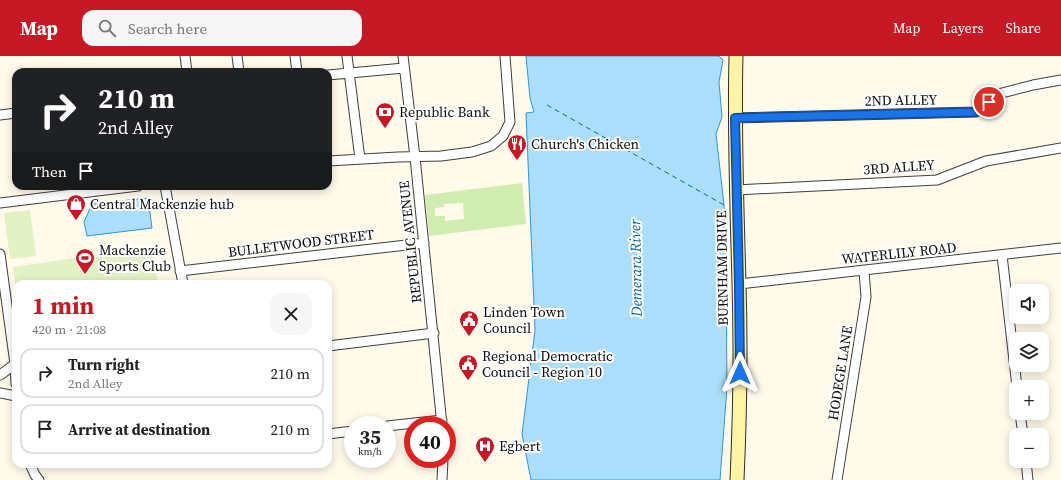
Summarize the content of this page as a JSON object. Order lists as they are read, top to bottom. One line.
{"streets":{"street":["2ND ALLEY","3RD ALLEY","REPUBLIC AVENUE","BULLETWOOD STREET","WATERLILY ROAD","BURNHAM DRIVE","HODEGE LANE"]},"crossings":[["2ND ALLEY","BURNHAM DRIVE"],["3RD ALLEY","BURNHAM DRIVE"],["REPUBLIC AVENUE","BULLETWOOD STREET"],["WATERLILY ROAD","BURNHAM DRIVE"],["WATERLILY ROAD","HODEGE LANE"]],"water":["Demerara River"],"places":{"bank":["Republic Bank"],"restaurant":["Church's Chicken"],"shop":["Central Mackenzie hub"],"sports":["Mackenzie Sports Club"],"public building":["Linden Town Council","Regional Democratic Council - Region 10"],"hospital":["Egbert"]},"page":{"header":"Map","search":"Search here","nav":["Map","Layers","Share"],"turn":["210 m","2nd Alley"],"then":"Then","heading":["1 min","420 m · 21:08"],"map_buttons":["+","−"],"list":[{"name":"Turn right","note":"2nd Alley","value":"210 m"},{"name":"Arrive at destination","value":"210 m"}],"speed":"35 km/h","limit":"40"}}
